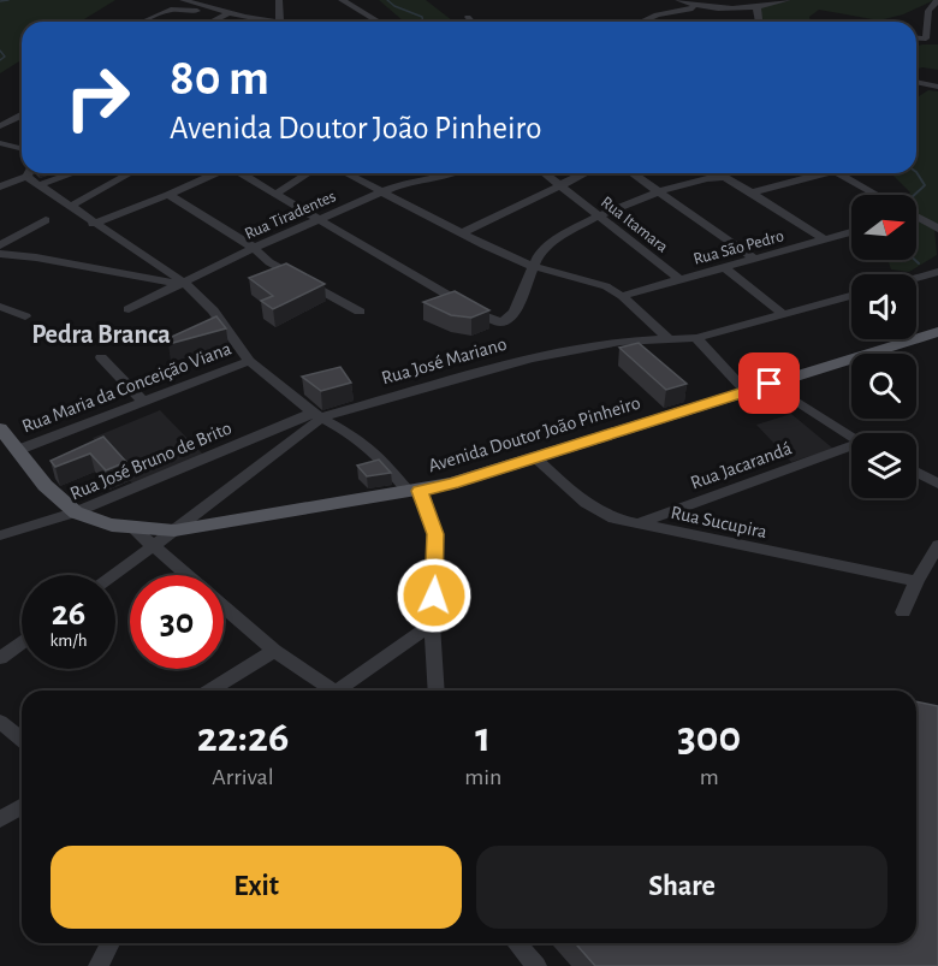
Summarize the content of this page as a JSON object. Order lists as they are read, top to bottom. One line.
{"streets":{"main road":["Avenida Doutor João Pinheiro"],"street":["Rua Tiradentes","Rua Itamara","Rua São Pedro","Rua José Mariano","Rua Maria da Conceição Viana","Rua José Bruno de Brito","Rua Jacarandá","Rua Sucupira"]},"crossings":[["Rua Itamara","Rua São Pedro"],["Rua José Mariano","Avenida Doutor João Pinheiro"],["Rua José Mariano","Rua José Bruno de Brito"],["Rua Maria da Conceição Viana","Avenida Doutor João Pinheiro"],["Avenida Doutor João Pinheiro","Rua José Bruno de Brito"],["Avenida Doutor João Pinheiro","Rua Sucupira"],["Rua Jacarandá","Rua Sucupira"]],"districts":["Pedra Branca"],"north":"right","page":{"turn":["80 m","Avenida Doutor João Pinheiro"],"speed":"26 km/h","limit":"30","eta":["22:26","Arrival","1","min","300","m"],"buttons":["Exit","Share"]}}
